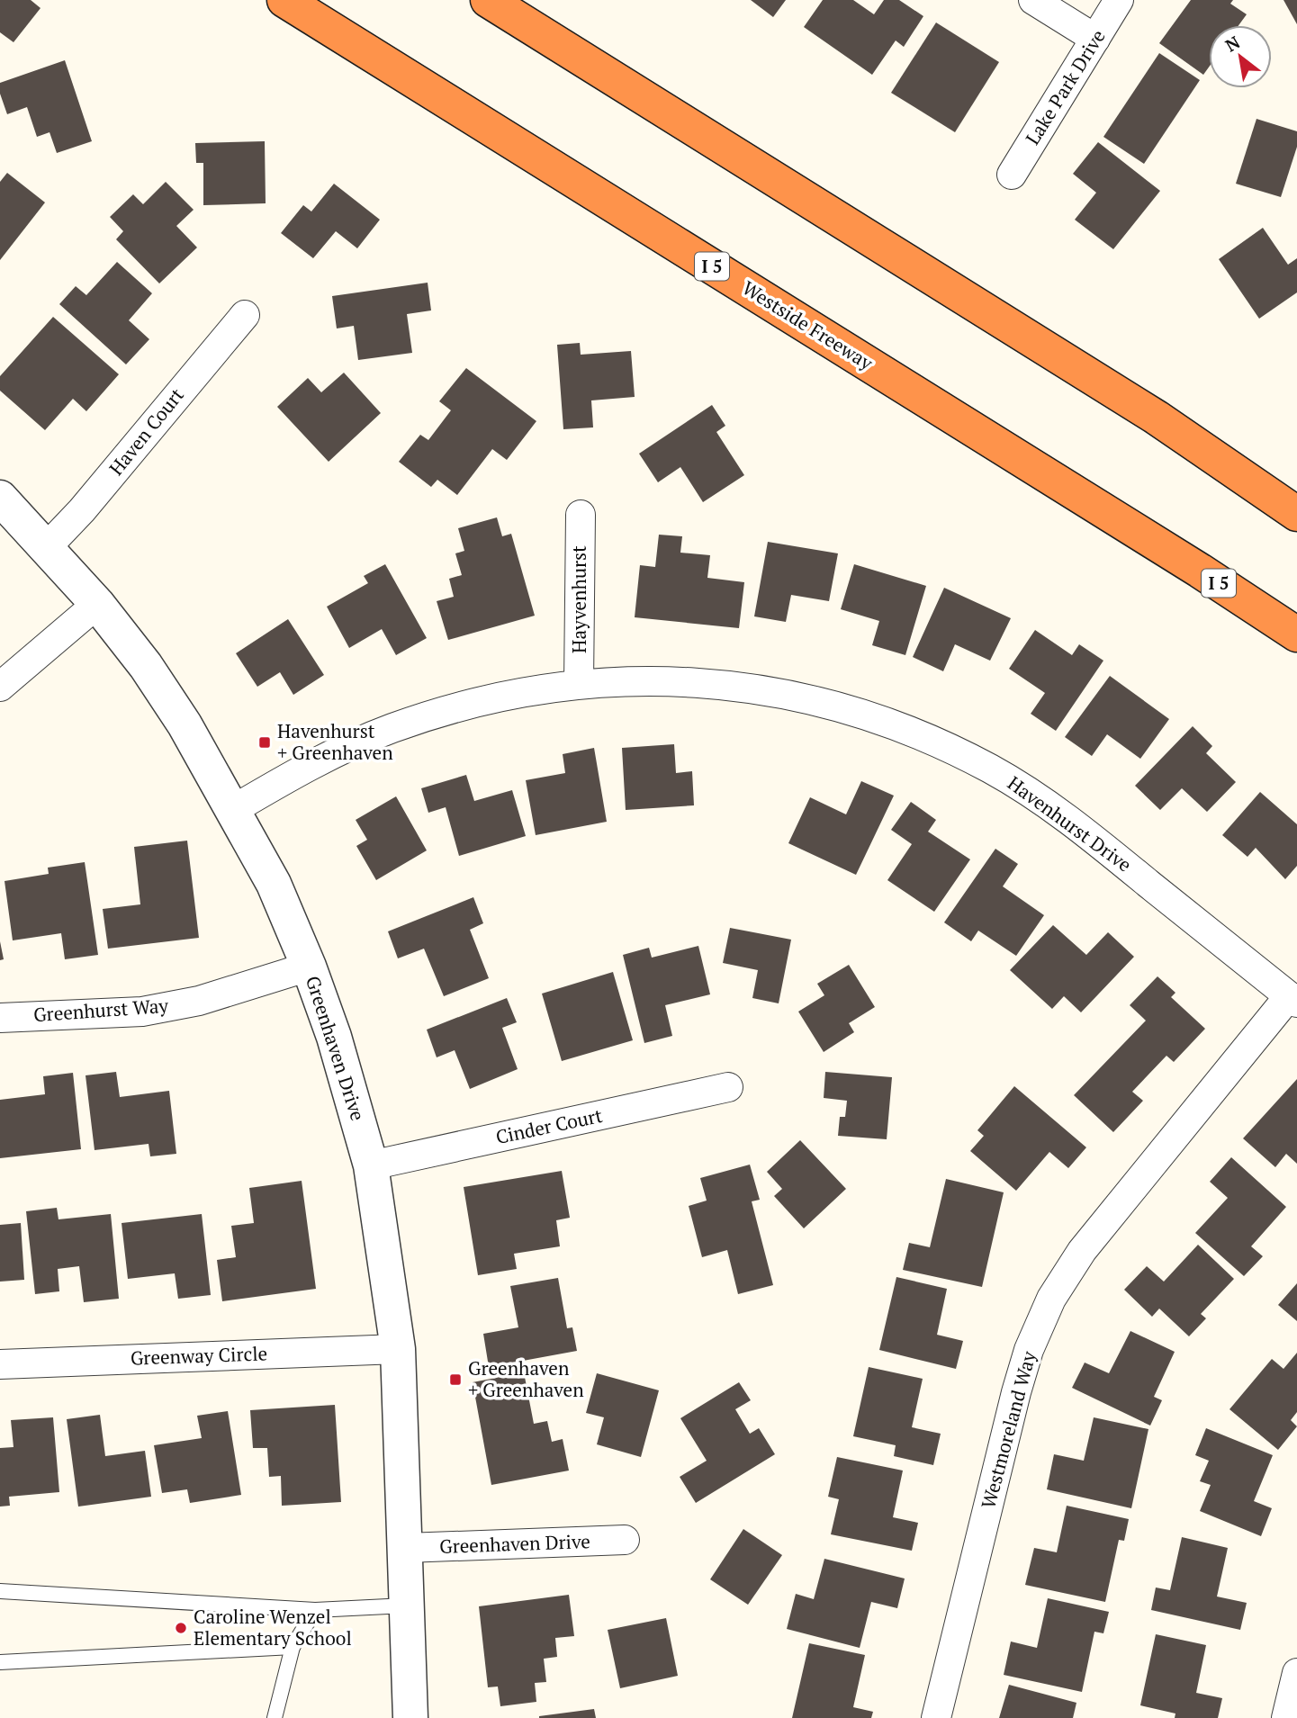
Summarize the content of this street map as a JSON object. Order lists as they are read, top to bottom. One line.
{"streets":{"highway":["I 5","Westside Freeway"],"street":["Lake Park Drive","Haven Court","Hayvenhurst","Havenhurst Drive","Greenhurst Way","Greenhaven Drive","Cinder Court","Greenway Circle","Westmoreland Way"]},"crossings":[["Haven Court","Greenhaven Drive"],["Hayvenhurst","Havenhurst Drive"],["Havenhurst Drive","Greenhaven Drive"],["Havenhurst Drive","Westmoreland Way"],["Greenhurst Way","Greenhaven Drive"],["Greenhaven Drive","Cinder Court"],["Greenhaven Drive","Greenway Circle"]],"places":{"transit":["Havenhurst + Greenhaven","Greenhaven + Greenhaven"],"other":["Caroline Wenzel Elementary School"]},"north":"top left"}
